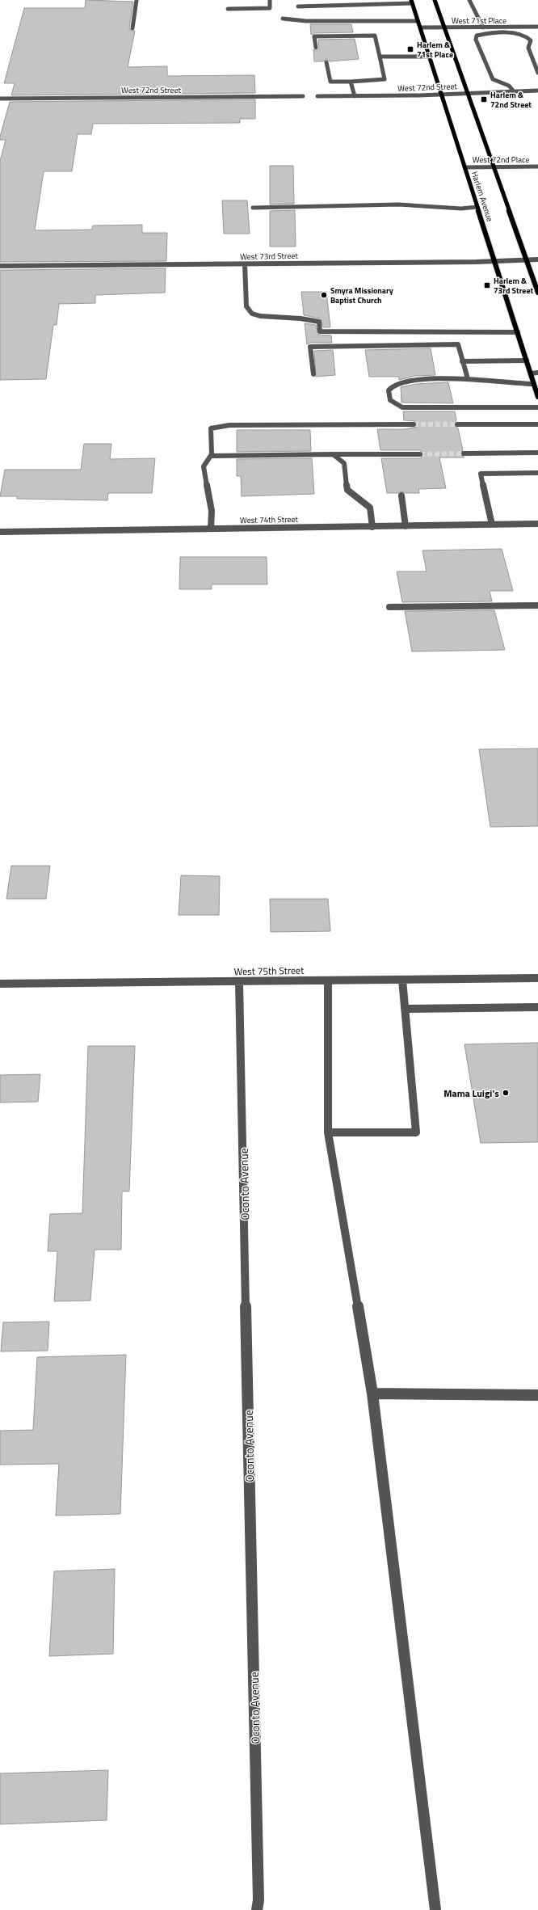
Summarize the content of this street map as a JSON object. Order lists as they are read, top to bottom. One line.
{"streets":{"main road":["Harlem Avenue"],"street":["West 71st Place","West 72nd Street","West 72nd Place","West 73rd Street","West 74th Street","West 75th Street","Oconto Avenue"]},"crossings":[["West 71st Place","Harlem Avenue"],["West 72nd Street","Harlem Avenue"],["West 72nd Place","Harlem Avenue"],["Harlem Avenue","West 73rd Street"],["West 75th Street","Oconto Avenue"]],"places":{"transit":["Harlem & 71st Place","Harlem & 72nd Street","Harlem & 73rd Street"],"other":["Smyra Missionary Baptist Church","Mama Luigi's"]}}
